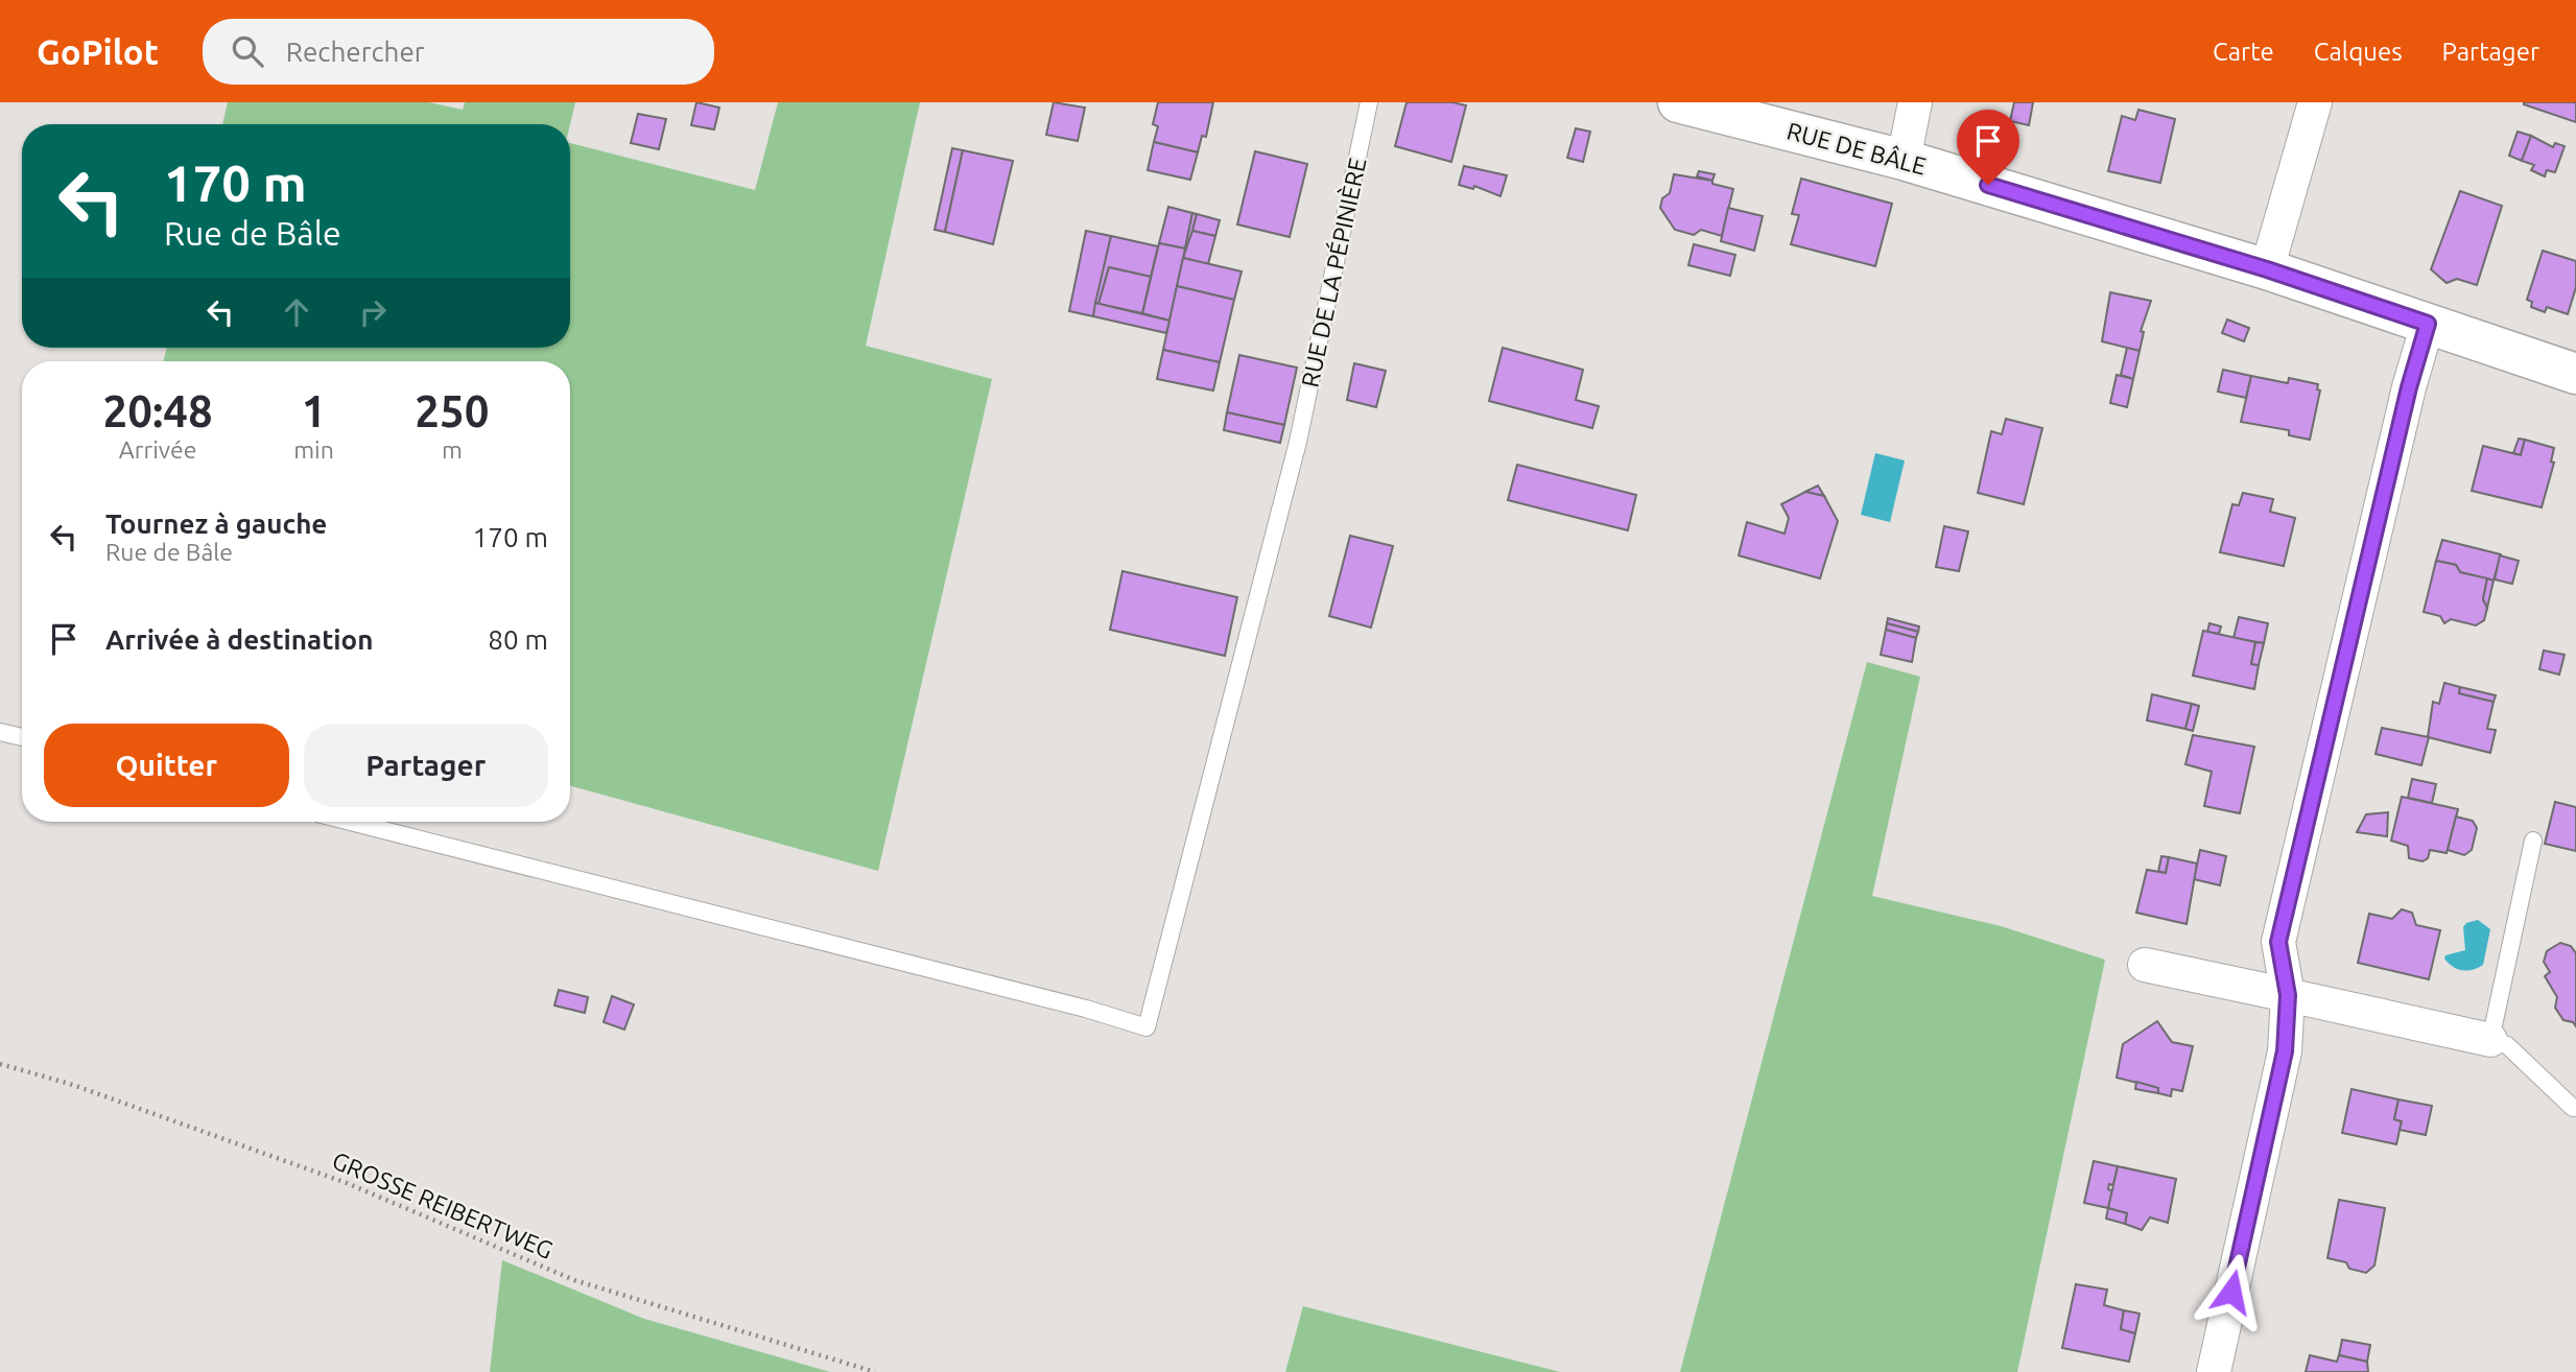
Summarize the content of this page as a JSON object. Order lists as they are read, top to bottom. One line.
{"streets":{"street":["RUE DE BÂLE"],"lane":["RUE DE LA PÉPINIÈRE"],"path":["GROSSE REIBERTWEG"]},"page":{"header":"GoPilot","search":"Rechercher","nav":["Carte","Calques","Partager"],"turn":["170 m","Rue de Bâle"],"eta":["20:48","Arrivée","1","min","250","m"],"list":[{"name":"Tournez à gauche","note":"Rue de Bâle","value":"170 m"},{"name":"Arrivée à destination","value":"80 m"}],"buttons":["Quitter","Partager"]}}
